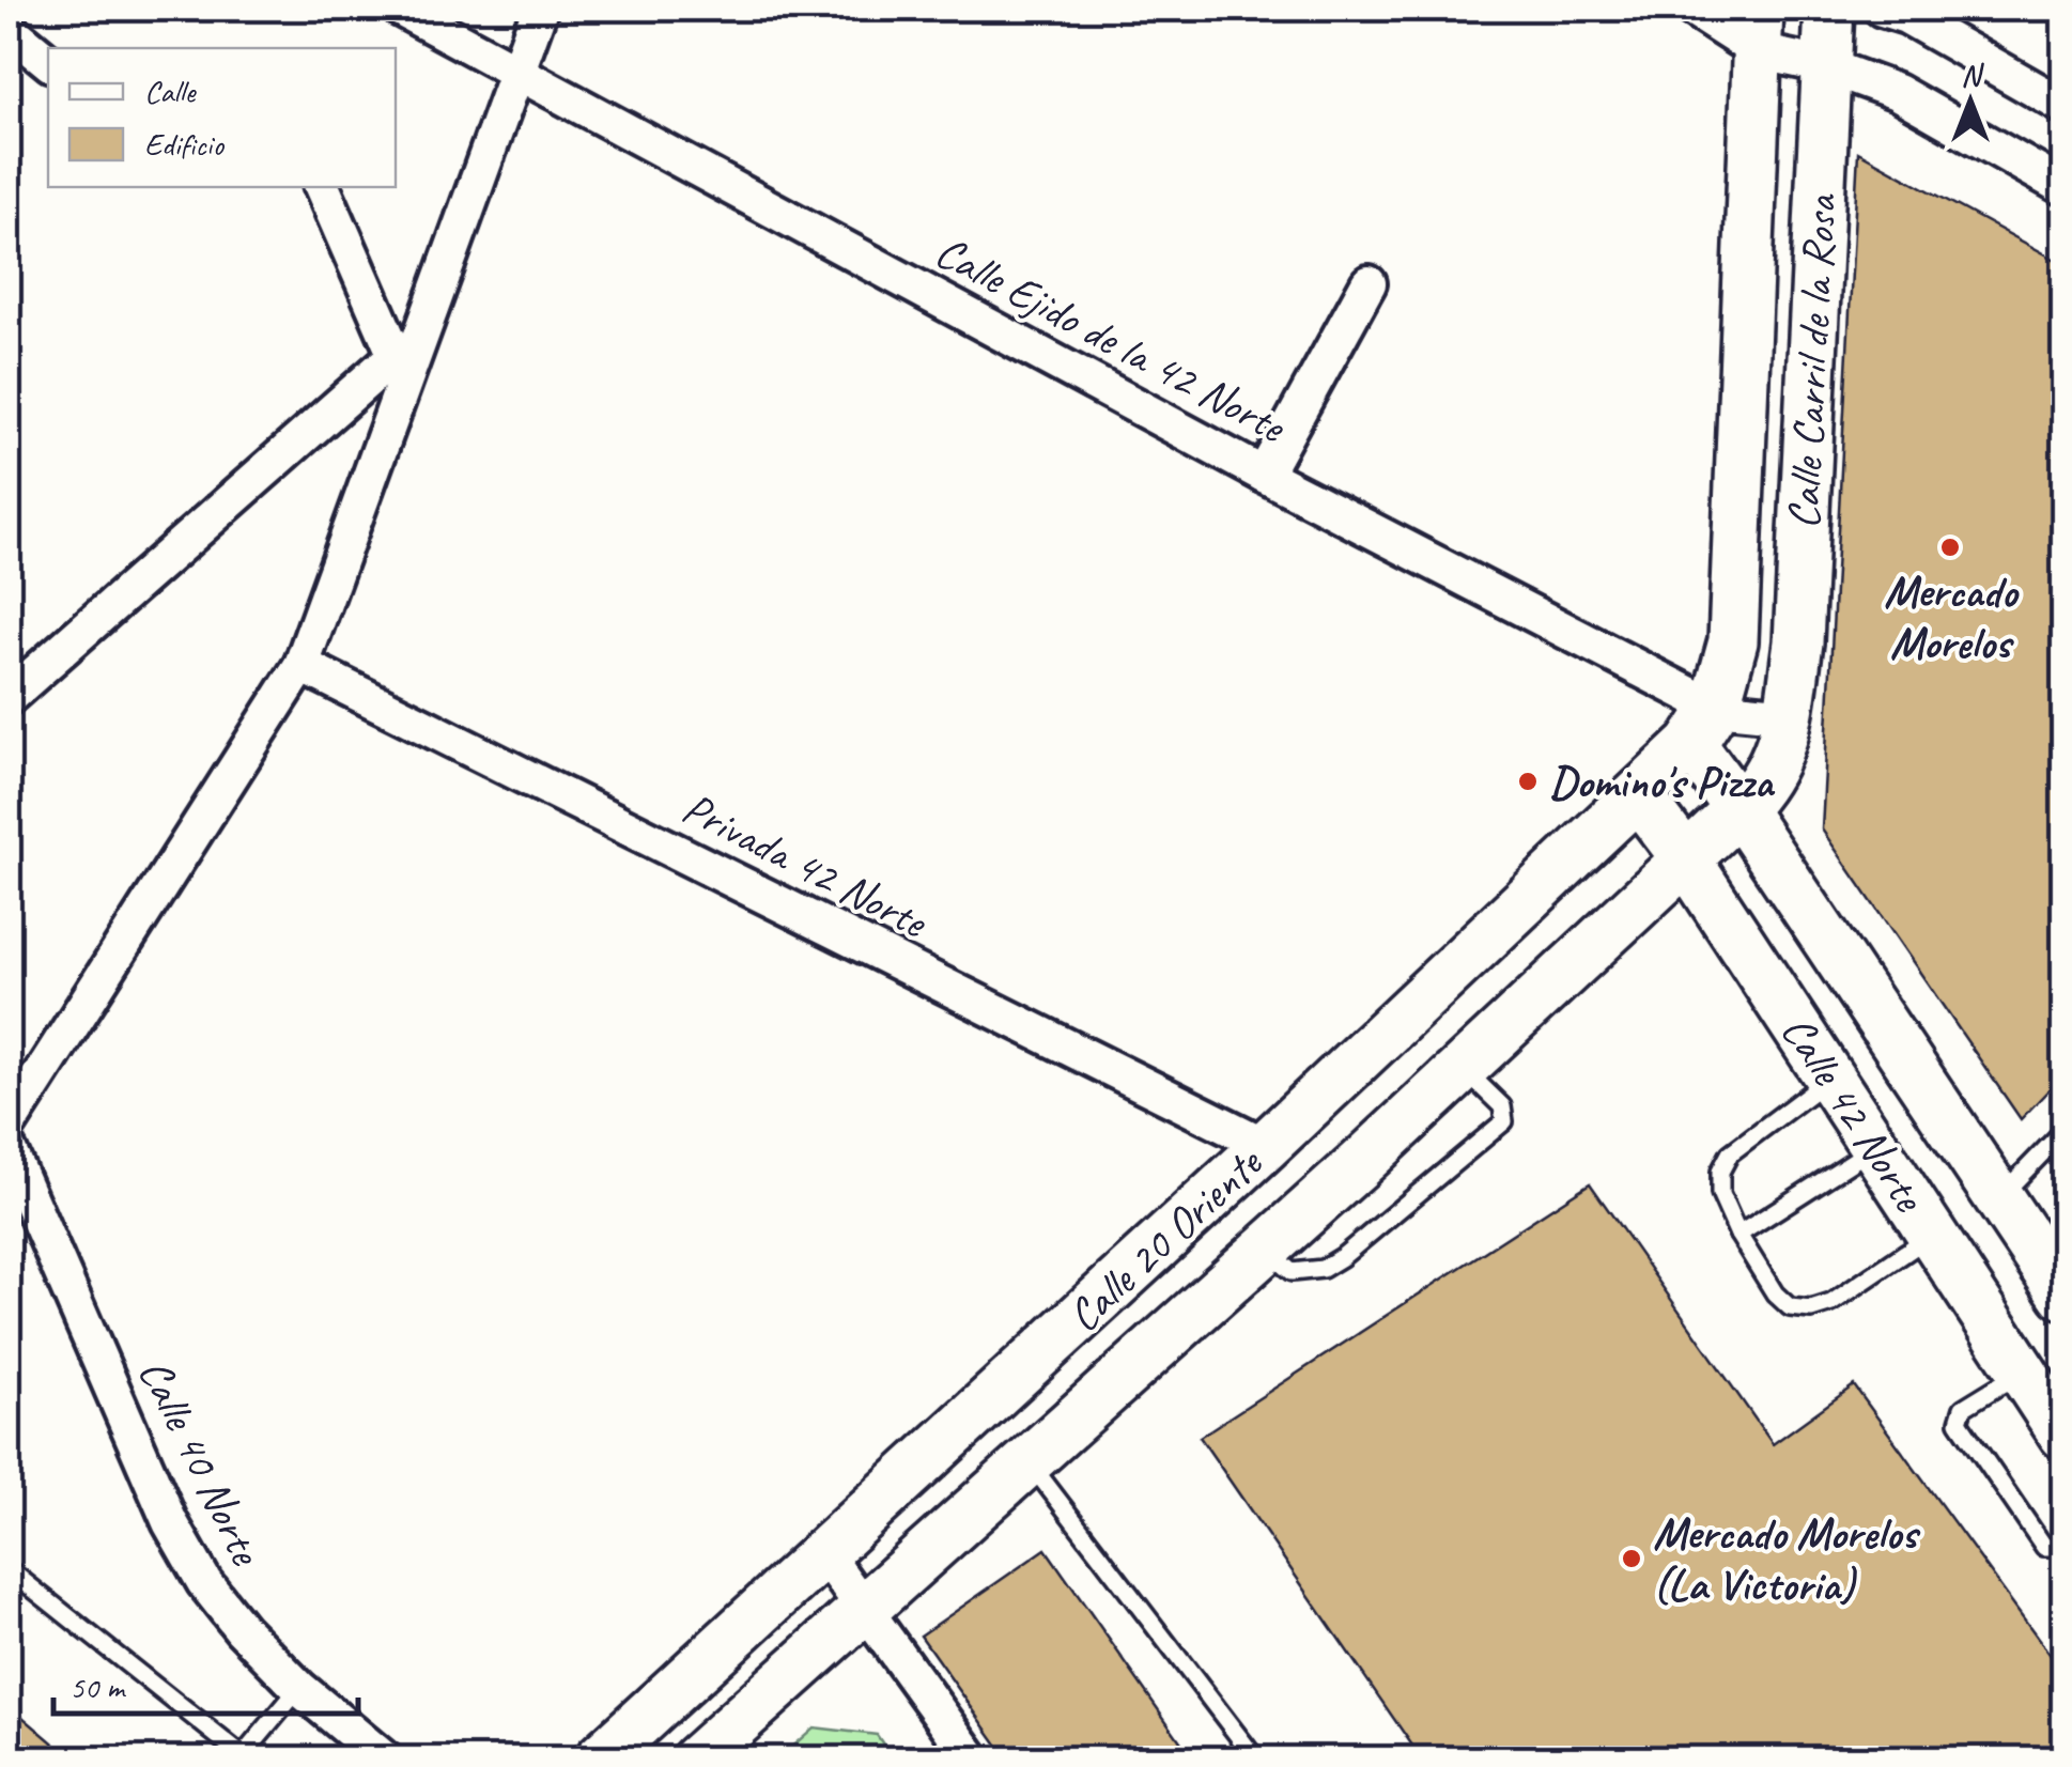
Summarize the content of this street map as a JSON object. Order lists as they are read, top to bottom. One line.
{"streets":{"main road":["Calle Carril de la Rosa","Calle 42 Norte","Calle 20 Oriente"],"street":["Calle Ejido de la 42 Norte","Privada 42 Norte","Calle 40 Norte"]},"crossings":[["Calle Ejido de la 42 Norte","Calle Carril de la Rosa"],["Calle Ejido de la 42 Norte","Calle 42 Norte"],["Calle Ejido de la 42 Norte","Calle 20 Oriente"],["Calle Carril de la Rosa","Calle 42 Norte"],["Calle Carril de la Rosa","Calle 20 Oriente"],["Privada 42 Norte","Calle 20 Oriente"],["Calle 42 Norte","Calle 20 Oriente"]],"places":["Mercado Morelos","Domino's Pizza","Mercado Morelos (La Victoria)"],"legend":["Calle","Edificio"],"scale_bar":"50 m","north":"top"}
